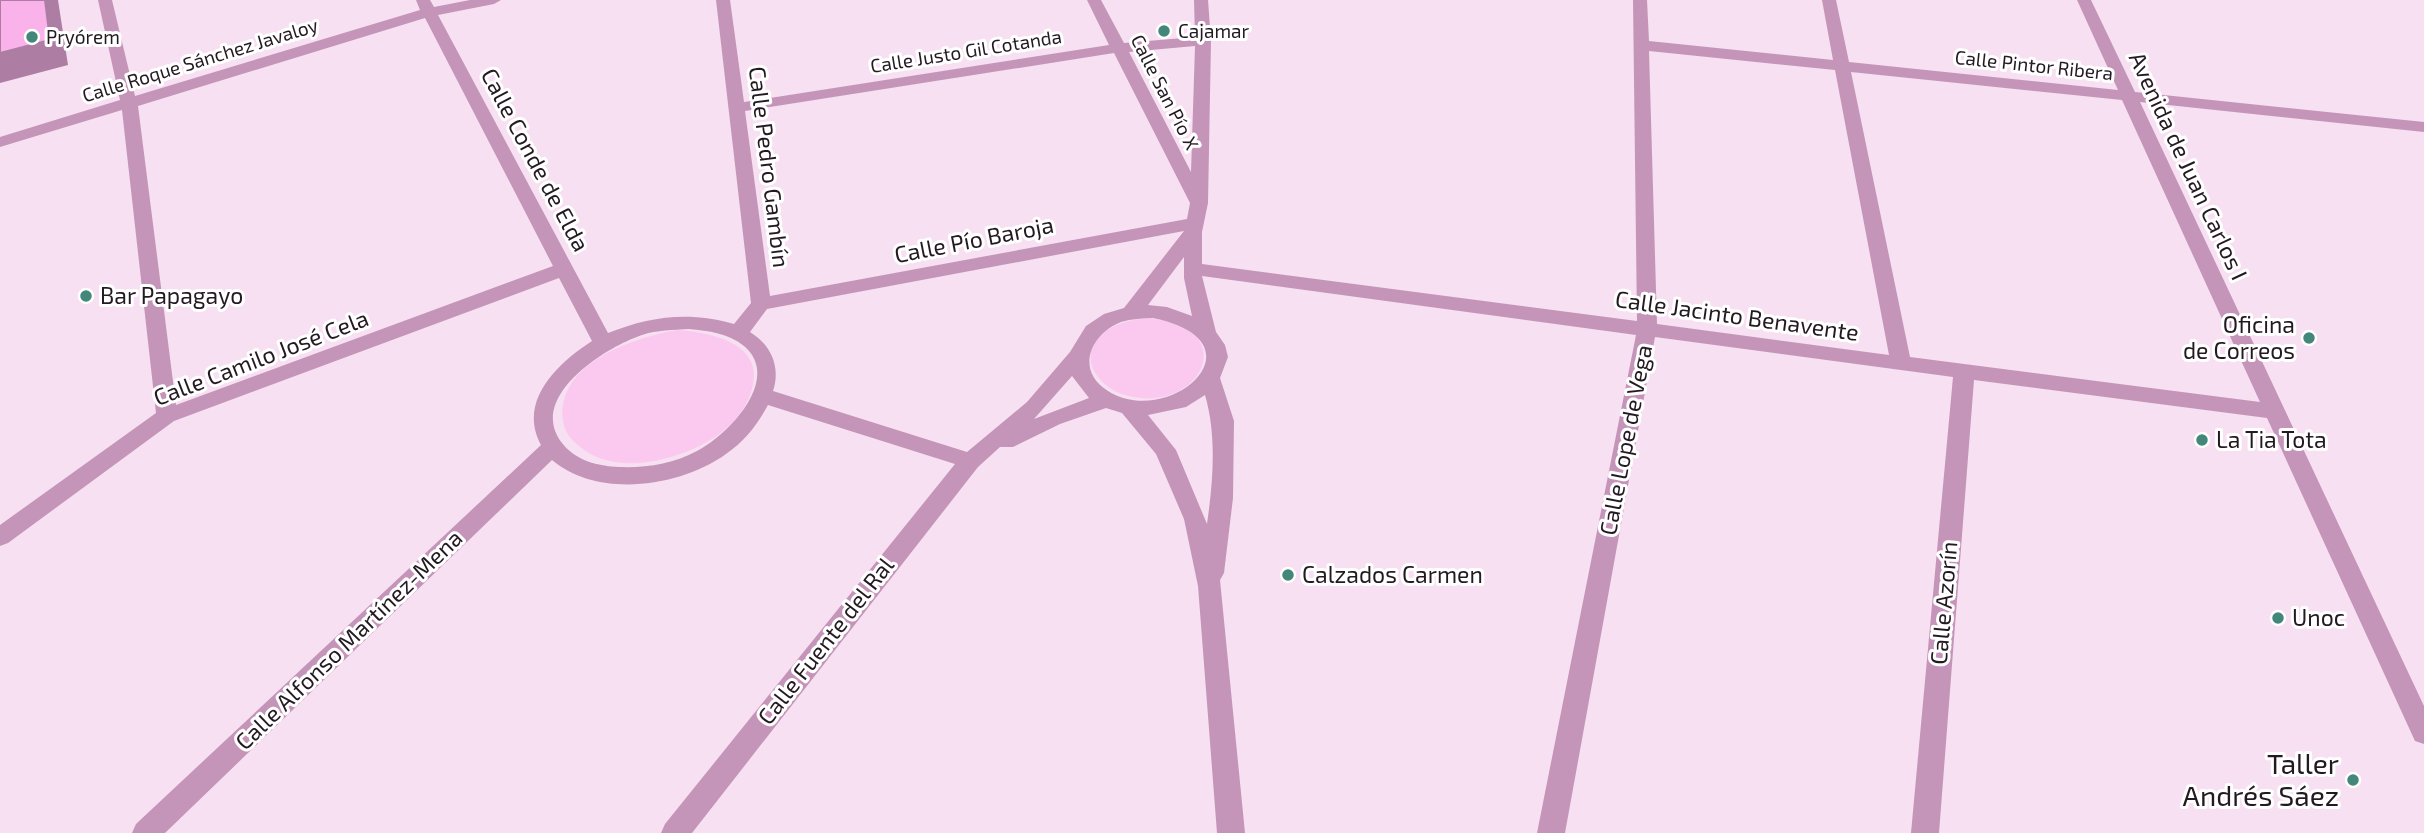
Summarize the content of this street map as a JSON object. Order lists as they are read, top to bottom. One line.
{"streets":{"street":["Calle Justo Gil Cotanda","Calle Roque Sánchez Javaloy","Calle Pintor Ribera","Calle San Pío X","Calle Conde de Elda","Avenida de Juan Carlos I","Calle Pedro Gambín","Calle Pío Baroja","Calle Jacinto Benavente","Calle Camilo José Cela","Calle Lope de Vega","Calle Azorín","Calle Alfonso Martínez-Mena","Calle Fuente del Ral"]},"crossings":[["Calle Justo Gil Cotanda","Calle San Pío X"],["Calle Justo Gil Cotanda","Calle Pedro Gambín"],["Calle Roque Sánchez Javaloy","Calle Conde de Elda"],["Calle Pintor Ribera","Avenida de Juan Carlos I"],["Calle Pintor Ribera","Calle Lope de Vega"],["Calle Conde de Elda","Calle Camilo José Cela"],["Calle Conde de Elda","Calle Alfonso Martínez-Mena"],["Avenida de Juan Carlos I","Calle Jacinto Benavente"],["Calle Pedro Gambín","Calle Pío Baroja"],["Calle Jacinto Benavente","Calle Lope de Vega"],["Calle Jacinto Benavente","Calle Azorín"]],"places":["Cajamar","Pryórem","Bar Papagayo","Oficina de Correos","La Tia Tota","Calzados Carmen","Unoc","Taller Andrés Sáez"]}
